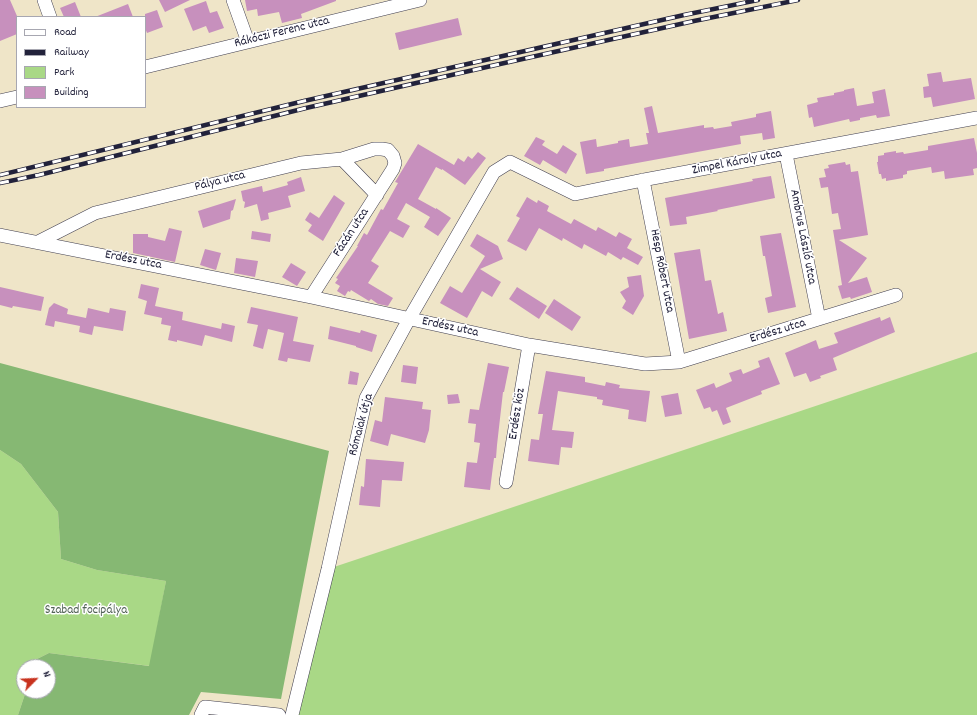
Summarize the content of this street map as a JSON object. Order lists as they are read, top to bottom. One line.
{"streets":{"street":["Rákóczi Ferenc utca","Zimpel Károly utca","Pálya utca","Fácán utca","Ambrus László utca","Erdész utca","Hesp Róbert utca","Erdész köz","Rómaiak útja"]},"crossings":[["Zimpel Károly utca","Ambrus László utca"],["Zimpel Károly utca","Hesp Róbert utca"],["Zimpel Károly utca","Rómaiak útja"],["Pálya utca","Fácán utca"],["Pálya utca","Erdész utca"],["Fácán utca","Erdész utca"],["Ambrus László utca","Erdész utca"],["Erdész utca","Hesp Róbert utca"],["Erdész utca","Erdész köz"],["Erdész utca","Rómaiak útja"]],"parks":["Szabad focipálya"],"legend":["Road","Railway","Park","Building"],"north":"top right"}
